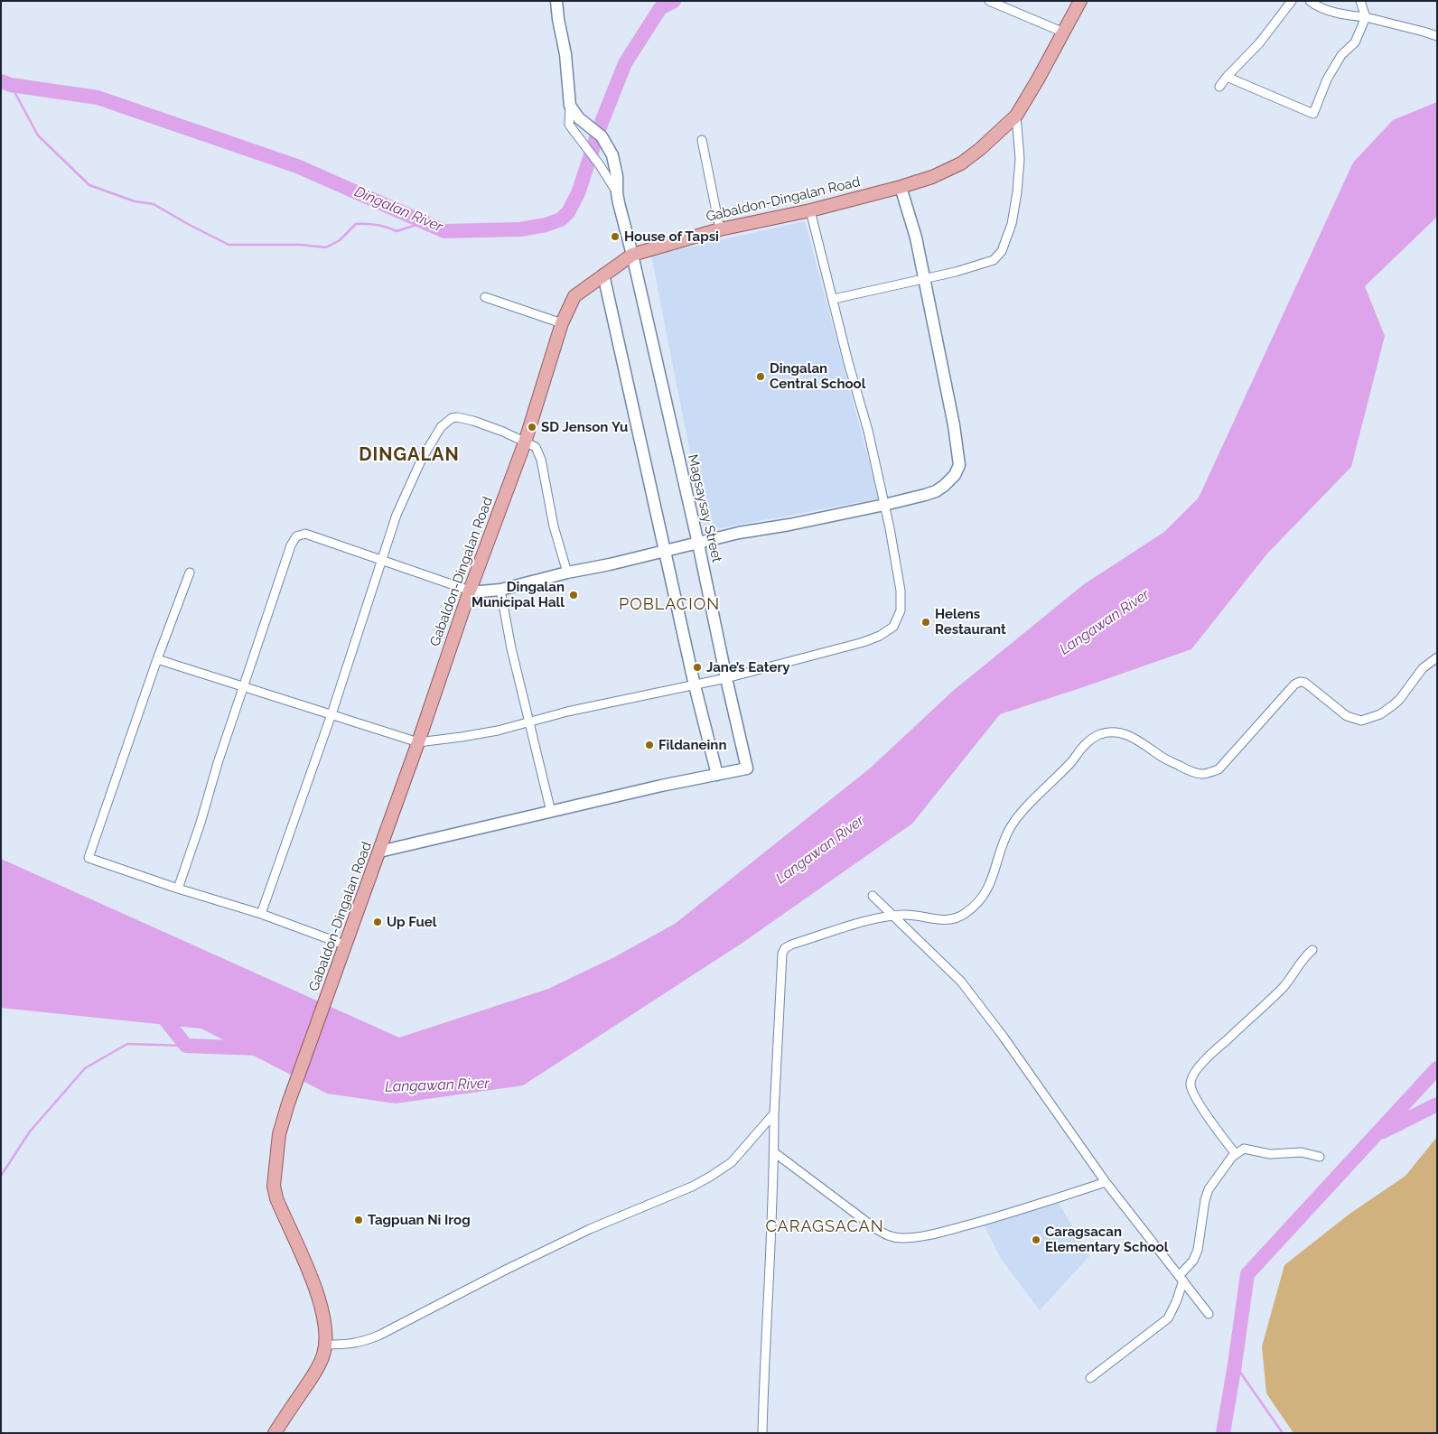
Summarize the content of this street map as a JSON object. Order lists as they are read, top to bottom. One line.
{"streets":{"main road":["Gabaldon-Dingalan Road"],"street":["Magsaysay Street"]},"crossings":[["Gabaldon-Dingalan Road","Magsaysay Street"]],"districts":["DINGALAN","POBLACION","CARAGSACAN"],"water":["Dingalan River","Langawan River"],"places":["House of Tapsi","Dingalan Central School","SD Jenson Yu","Dingalan Municipal Hall","Helens Restaurant","Jane’s Eatery","Fildaneinn","Up Fuel","Tagpuan Ni Irog","Caragsacan Elementary School"]}
